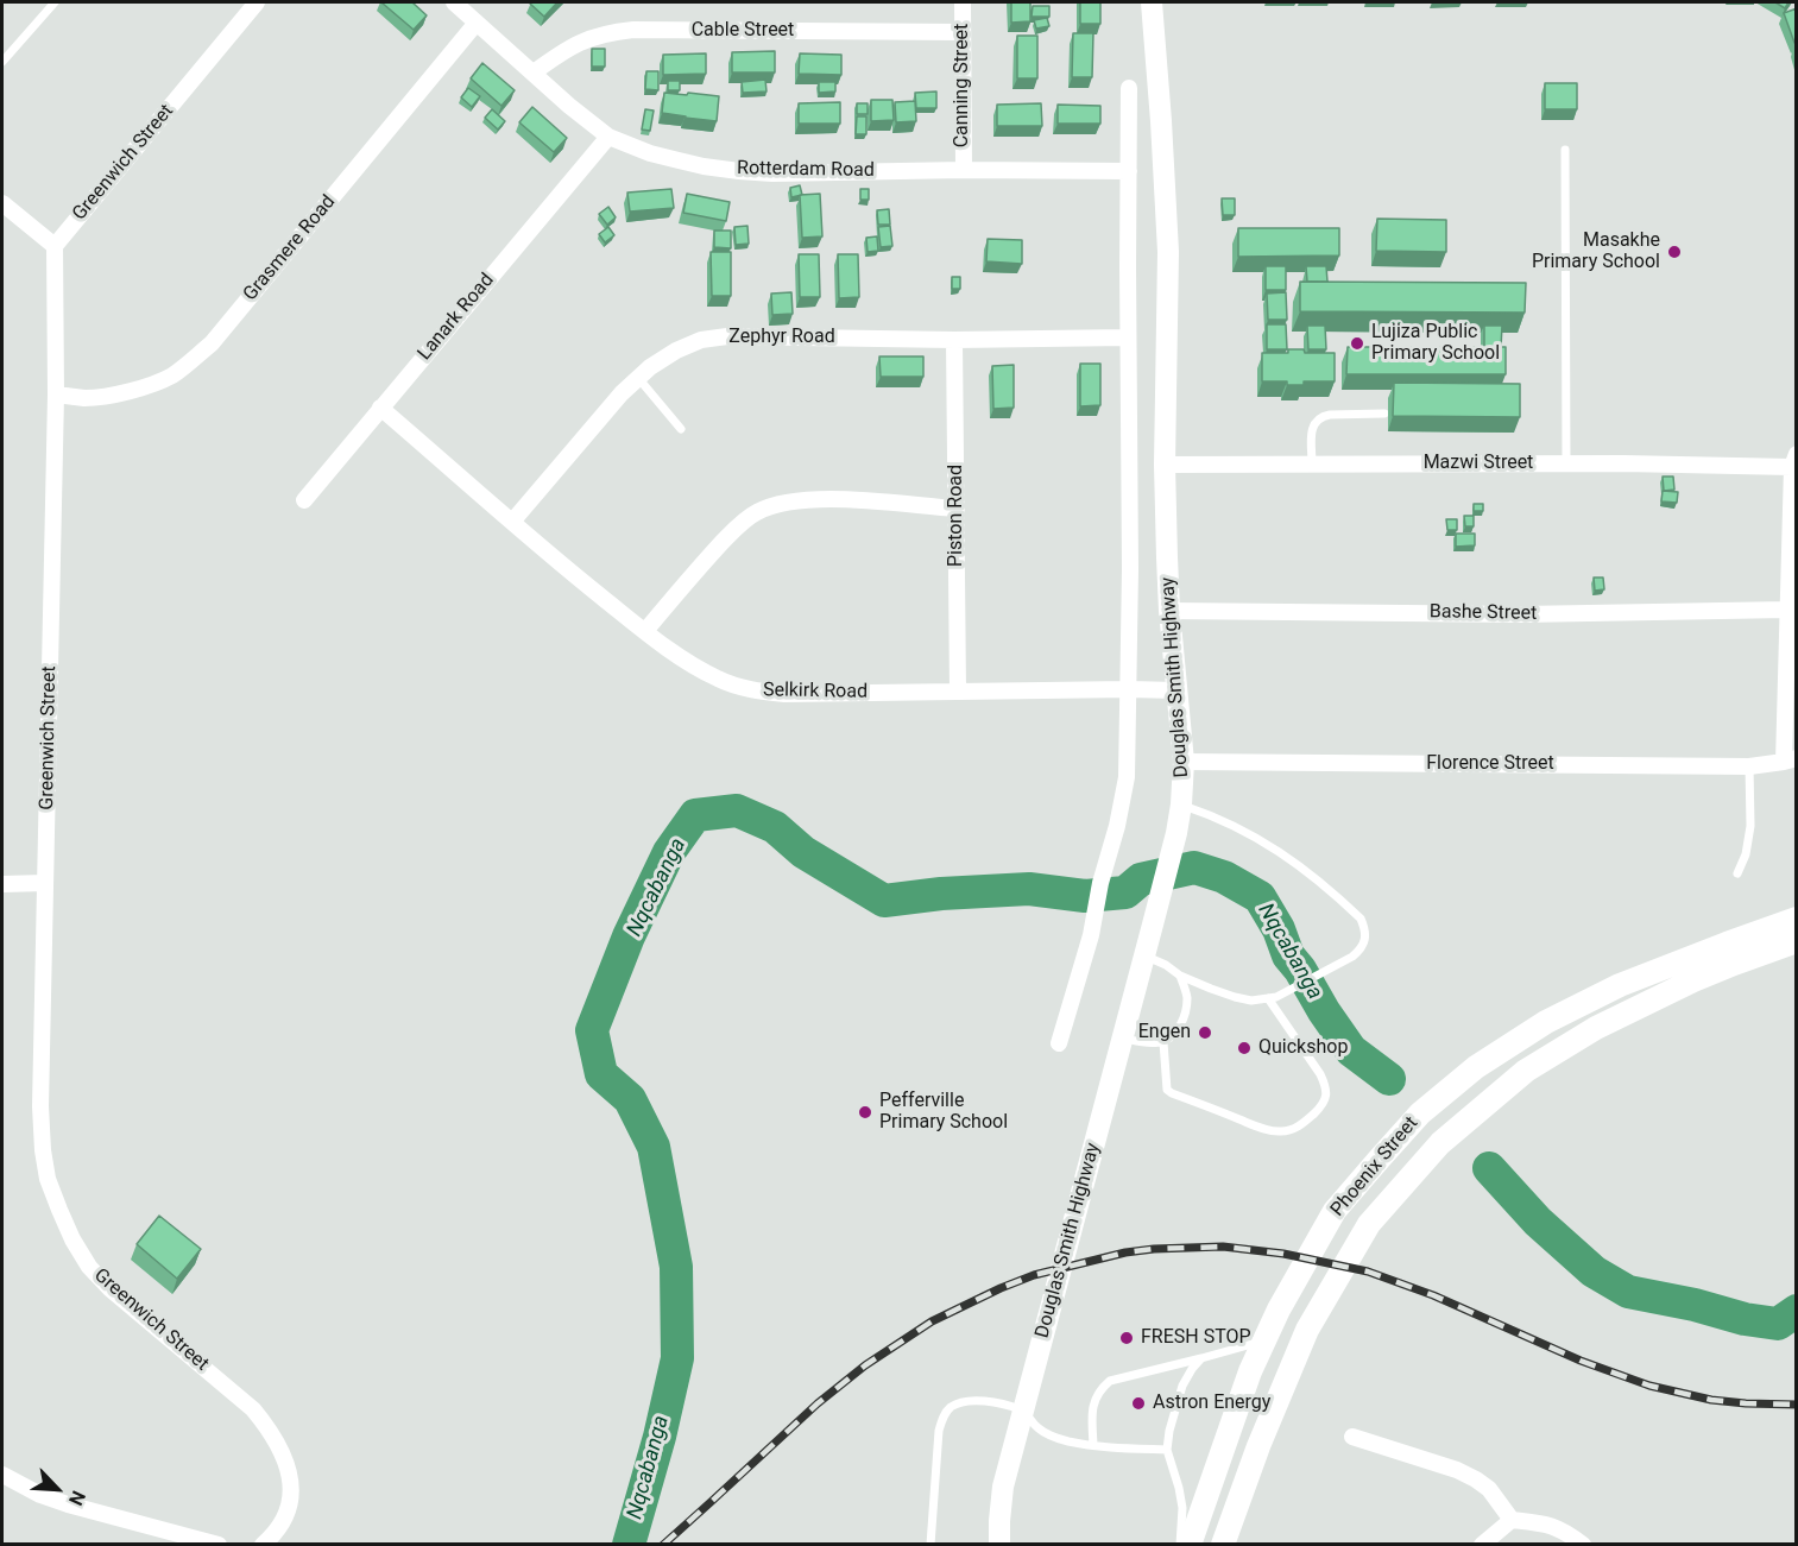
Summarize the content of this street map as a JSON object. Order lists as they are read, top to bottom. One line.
{"streets":{"main road":["Phoenix Street"],"street":["Cable Street","Canning Street","Greenwich Street","Rotterdam Road","Grasmere Road","Lanark Road","Zephyr Road","Mazwi Street","Piston Road","Bashe Street","Douglas Smith Highway","Selkirk Road","Florence Street"]},"crossings":[["Cable Street","Canning Street"],["Cable Street","Rotterdam Road"],["Canning Street","Rotterdam Road"],["Greenwich Street","Grasmere Road"],["Rotterdam Road","Grasmere Road"],["Rotterdam Road","Lanark Road"],["Lanark Road","Selkirk Road"],["Zephyr Road","Piston Road"],["Zephyr Road","Selkirk Road"],["Mazwi Street","Douglas Smith Highway"],["Piston Road","Selkirk Road"],["Bashe Street","Douglas Smith Highway"],["Douglas Smith Highway","Selkirk Road"],["Douglas Smith Highway","Florence Street"]],"water":["Nqcabanga"],"places":["Masakhe Primary School","Lujiza Public Primary School","Engen","Quickshop","Pefferville Primary School","FRESH STOP","Astron Energy"],"north":"bottom right"}
